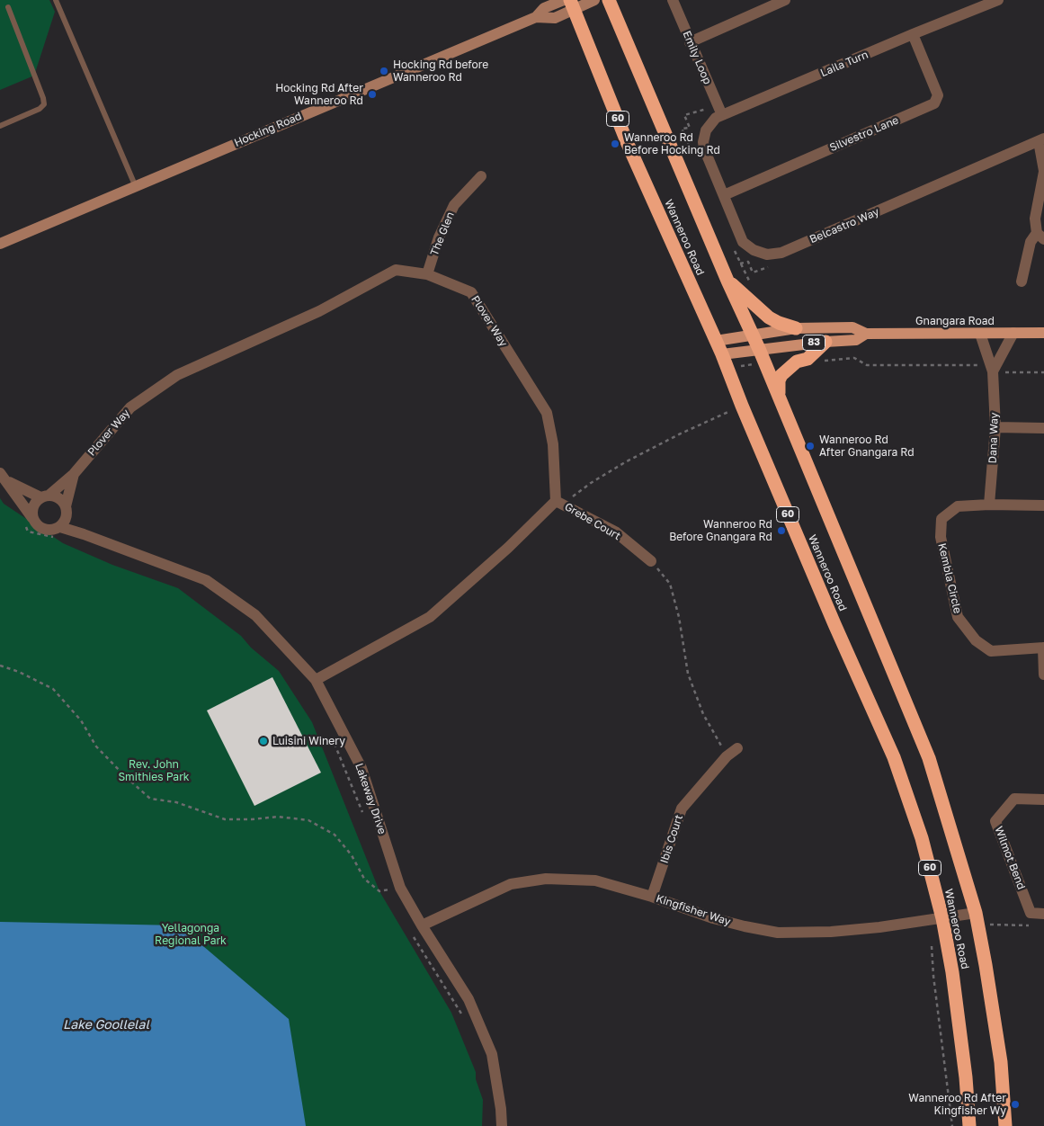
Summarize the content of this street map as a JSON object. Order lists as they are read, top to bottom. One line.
{"streets":{"highway":["60","Wanneroo Road","83"],"main road":["Gnangara Road"],"street":["Emily Loop","Laila Turn","Hocking Road","Silvestro Lane","Belcastro Way","The Glen","Plover Way","Dana Way","Grebe Court","Kembla Circle","Lakeway Drive","Ibis Court","Wilmot Bend","Kingfisher Way"]},"crossings":[["Emily Loop","Laila Turn"],["Laila Turn","Silvestro Lane"],["Hocking Road","Wanneroo Road"],["The Glen","Plover Way"],["Wanneroo Road","Gnangara Road"],["Wanneroo Road","83"],["Wanneroo Road","Kingfisher Way"],["Plover Way","Grebe Court"],["Plover Way","Lakeway Drive"],["Gnangara Road","83"],["Gnangara Road","Dana Way"],["Dana Way","Kembla Circle"],["Lakeway Drive","Kingfisher Way"],["Ibis Court","Kingfisher Way"]],"water":["Lake Goollelal"],"parks":["Rev. John Smithies Park","Yellagonga Regional Park"],"places":["Hocking Rd before Wanneroo Rd","Hocking Rd After Wanneroo Rd","Wanneroo Rd Before Hocking Rd","Wanneroo Rd After Gnangara Rd","Wanneroo Rd Before Gnangara Rd","Luisini Winery","Wanneroo Rd After Kingfisher Wy"]}
